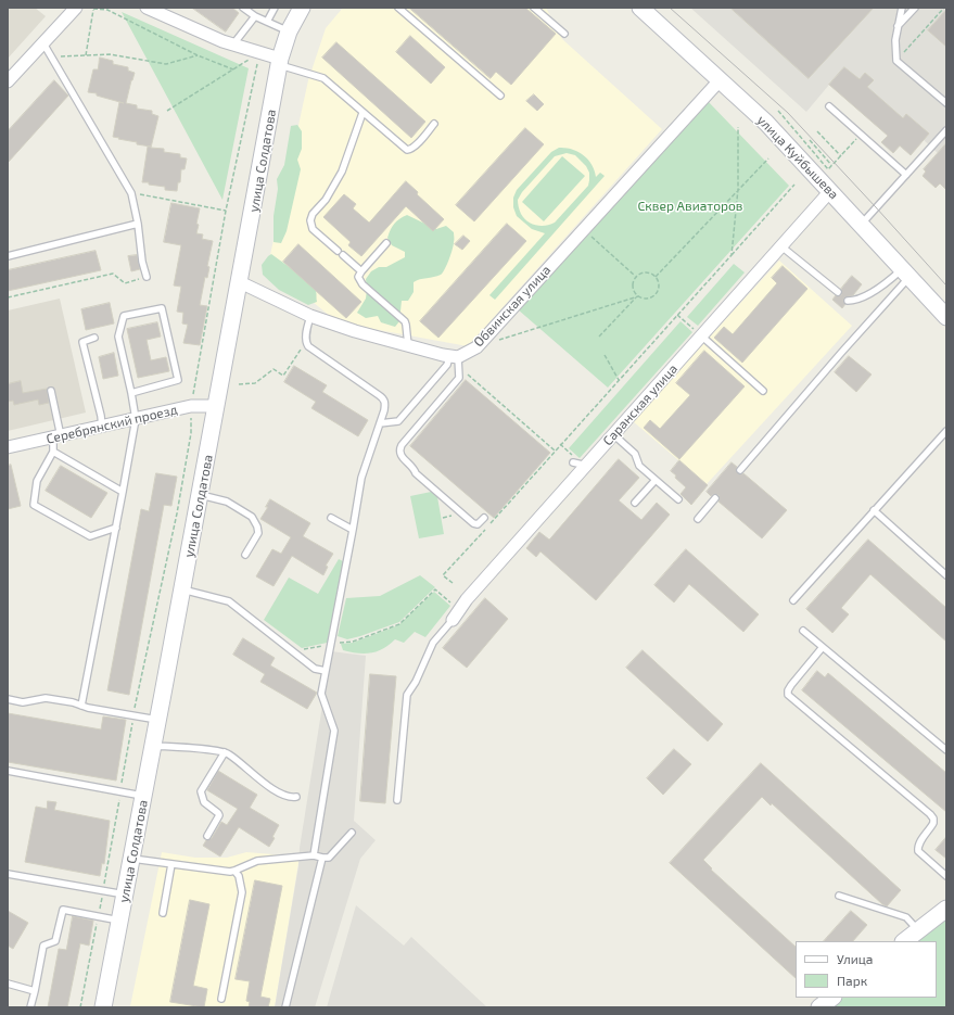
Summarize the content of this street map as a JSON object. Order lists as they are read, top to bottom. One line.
{"streets":{"main road":["улица Куйбышева","улица Солдатова"],"street":["Обвинская улица","Саранская улица","Серебрянский проезд"]},"crossings":[["улица Куйбышева","Обвинская улица"],["улица Куйбышева","Саранская улица"],["улица Солдатова","Серебрянский проезд"]],"parks":["Сквер Авиаторов"],"legend":["Улица","Парк"]}
